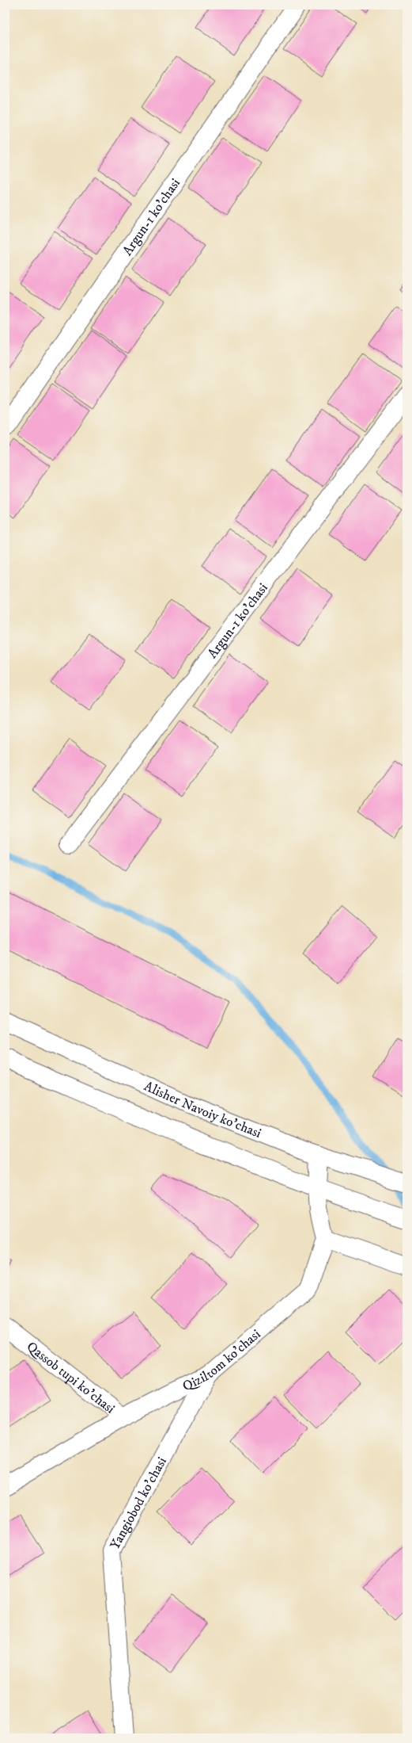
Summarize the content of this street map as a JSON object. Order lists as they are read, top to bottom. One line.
{"streets":{"street":["Argun-1 ko'chasi","Alisher Navoiy ko'chasi","Qiziltom ko'chasi","Qassob tupi ko'chasi","Yangiobod ko'chasi"]},"crossings":[["Qiziltom ko'chasi","Qassob tupi ko'chasi"],["Qiziltom ko'chasi","Yangiobod ko'chasi"]]}
